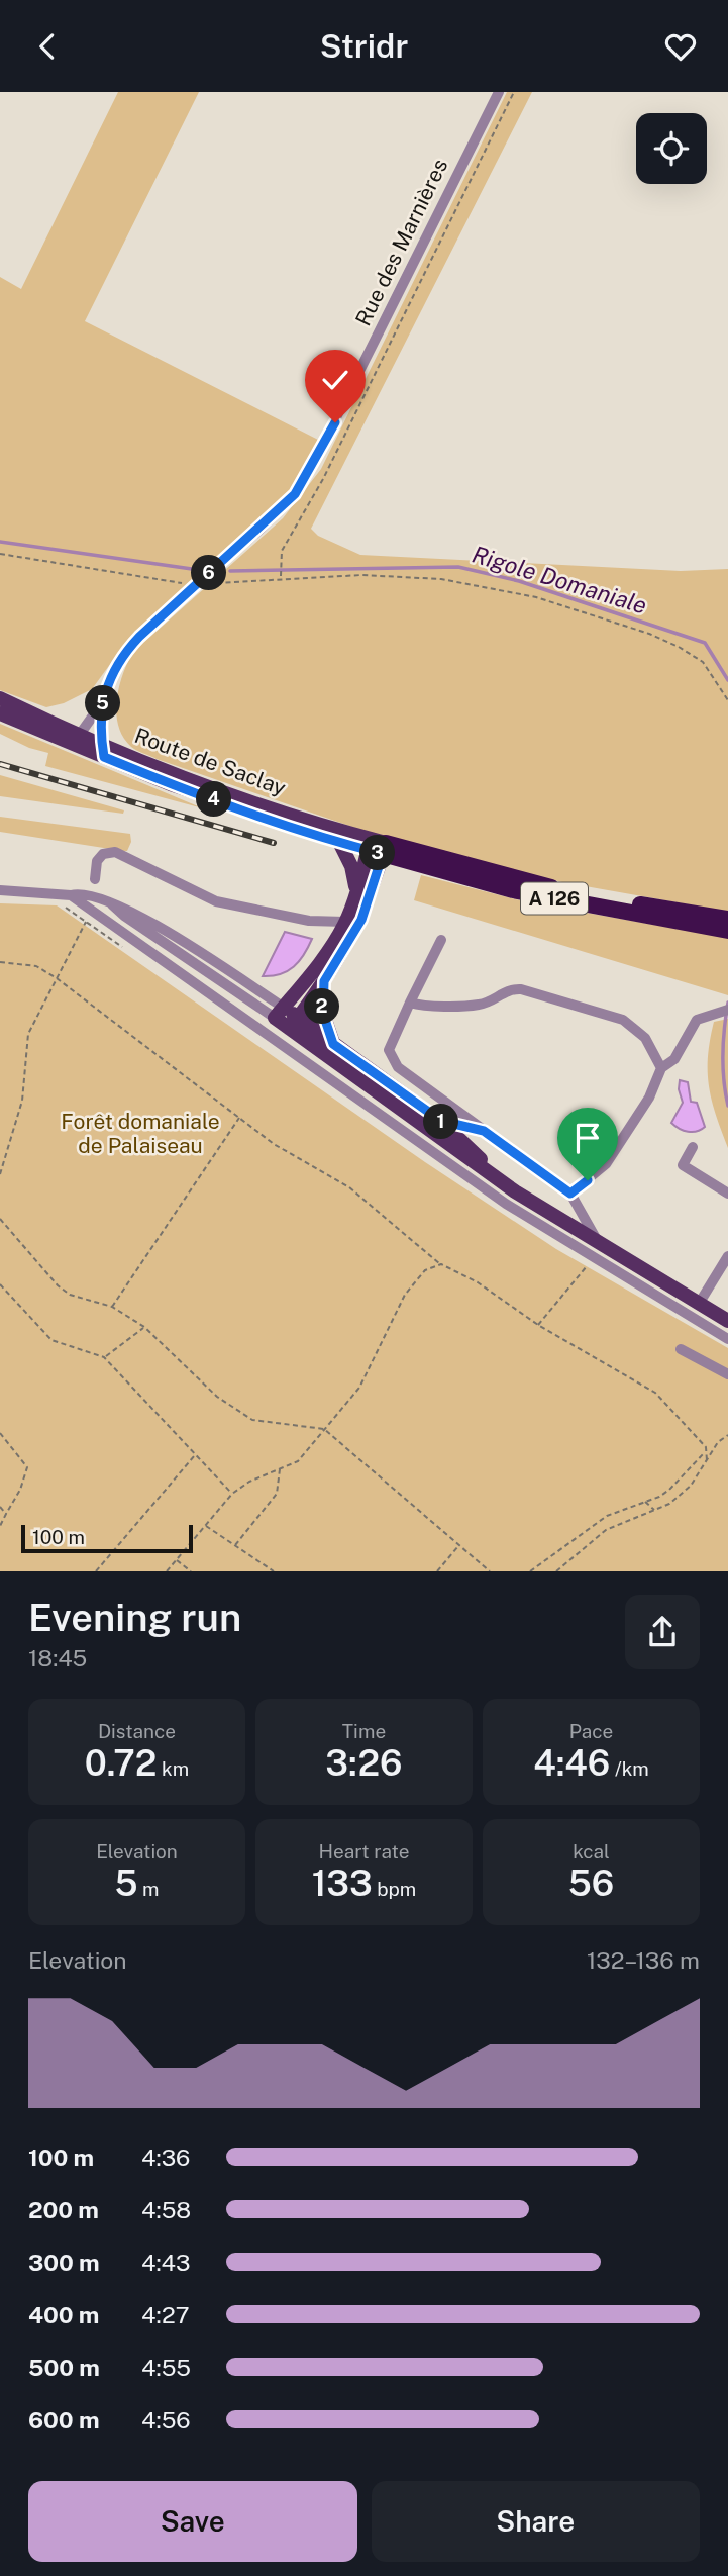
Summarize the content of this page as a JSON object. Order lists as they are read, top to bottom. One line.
{"streets":{"highway":["A 126"],"main road":["Route de Saclay"],"street":["Rue des Marnières"]},"crossings":[["Rue des Marnières","Route de Saclay"],["Route de Saclay","A 126"]],"water":["Rigole Domaniale"],"parks":["Forêt domaniale de Palaiseau"],"scale_bar":"100 m","page":{"header":"Stridr","pins":["6","5","4","3","2","1"],"scale":"100 m","heading":["Evening run","18:45"],"stats":[["Distance","0.72 km"],["Time","3:26"],["Pace","4:46 /km"],["Elevation","5 m"],["Heart rate","133 bpm"],["kcal","56"]],"chart":["Elevation","132–136 m"],"list":[{"name":"100 m","note":"4:36"},{"name":"200 m","note":"4:58"},{"name":"300 m","note":"4:43"},{"name":"400 m","note":"4:27"},{"name":"500 m","note":"4:55"},{"name":"600 m","note":"4:56"}],"buttons":["Save","Share"]}}
